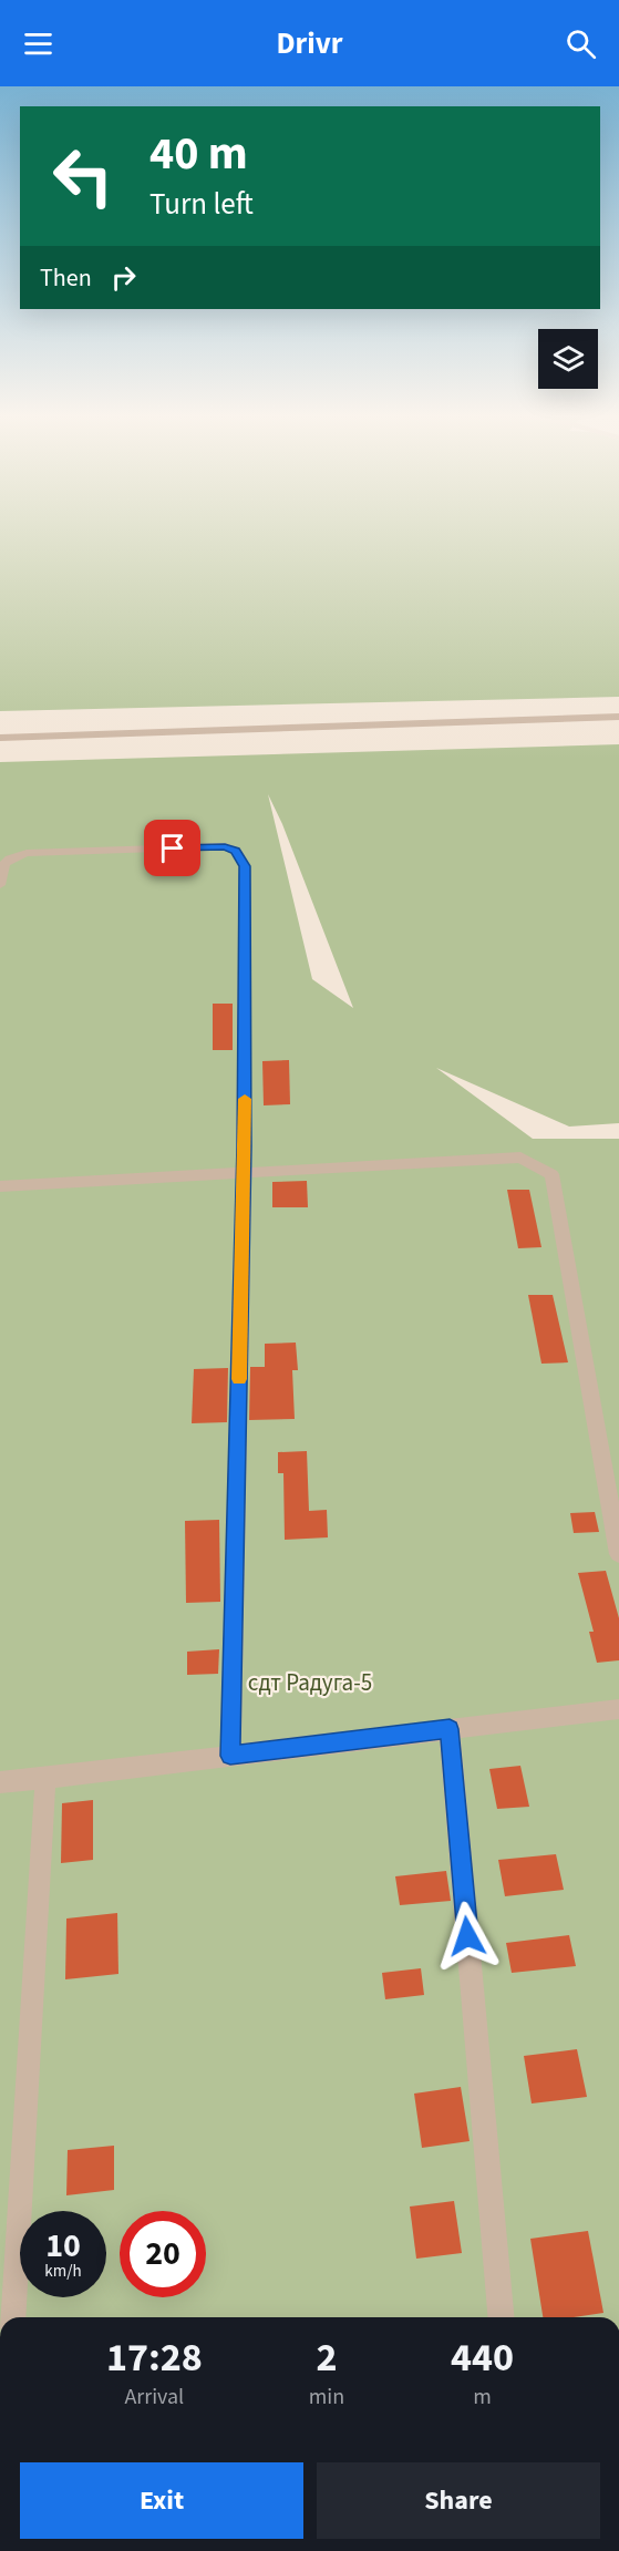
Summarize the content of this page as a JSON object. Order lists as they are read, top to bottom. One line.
{"parks":["сдт Радуга-5"],"page":{"header":"Drivr","turn":["40 m","Turn left"],"then":"Then","speed":"10 km/h","limit":"20","eta":["17:28","Arrival","2","min","440","m"],"buttons":["Exit","Share"]}}
